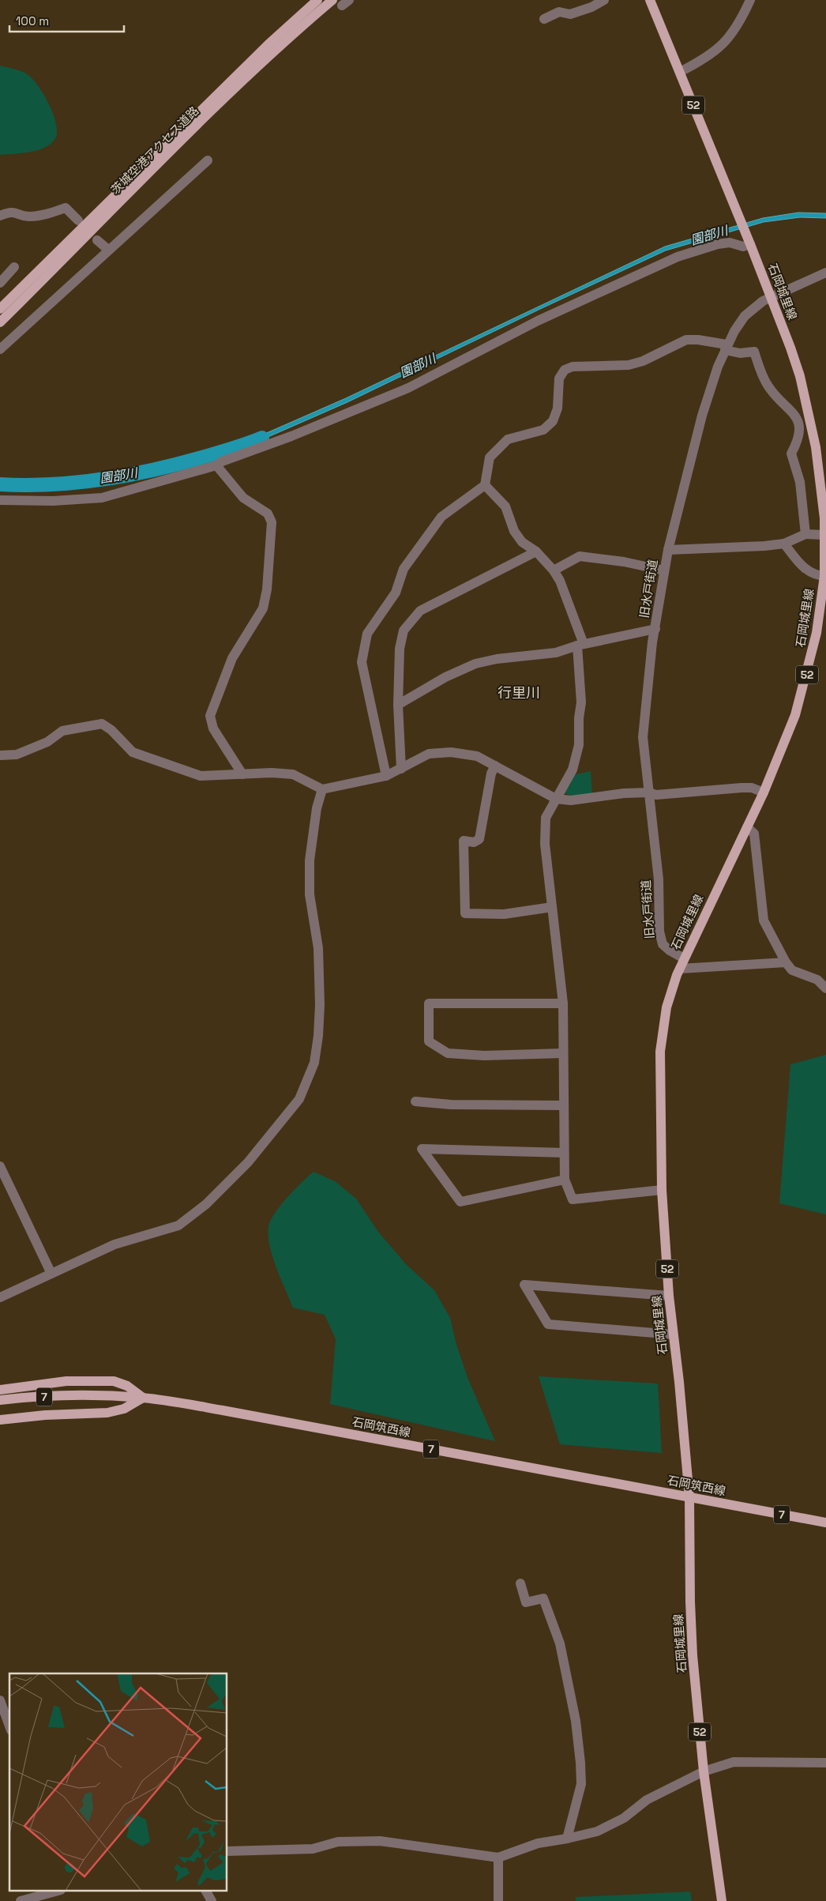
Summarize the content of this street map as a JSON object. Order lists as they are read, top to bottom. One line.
{"streets":{"main road":["52","茨城空港アクセス道路","石岡城里線","7","石岡筑西線"],"street":["旧水戸街道"]},"crossings":[["石岡城里線","旧水戸街道"],["石岡城里線","石岡筑西線"]],"districts":["行里川"],"water":["園部川"],"scale_bar":"100 m"}
